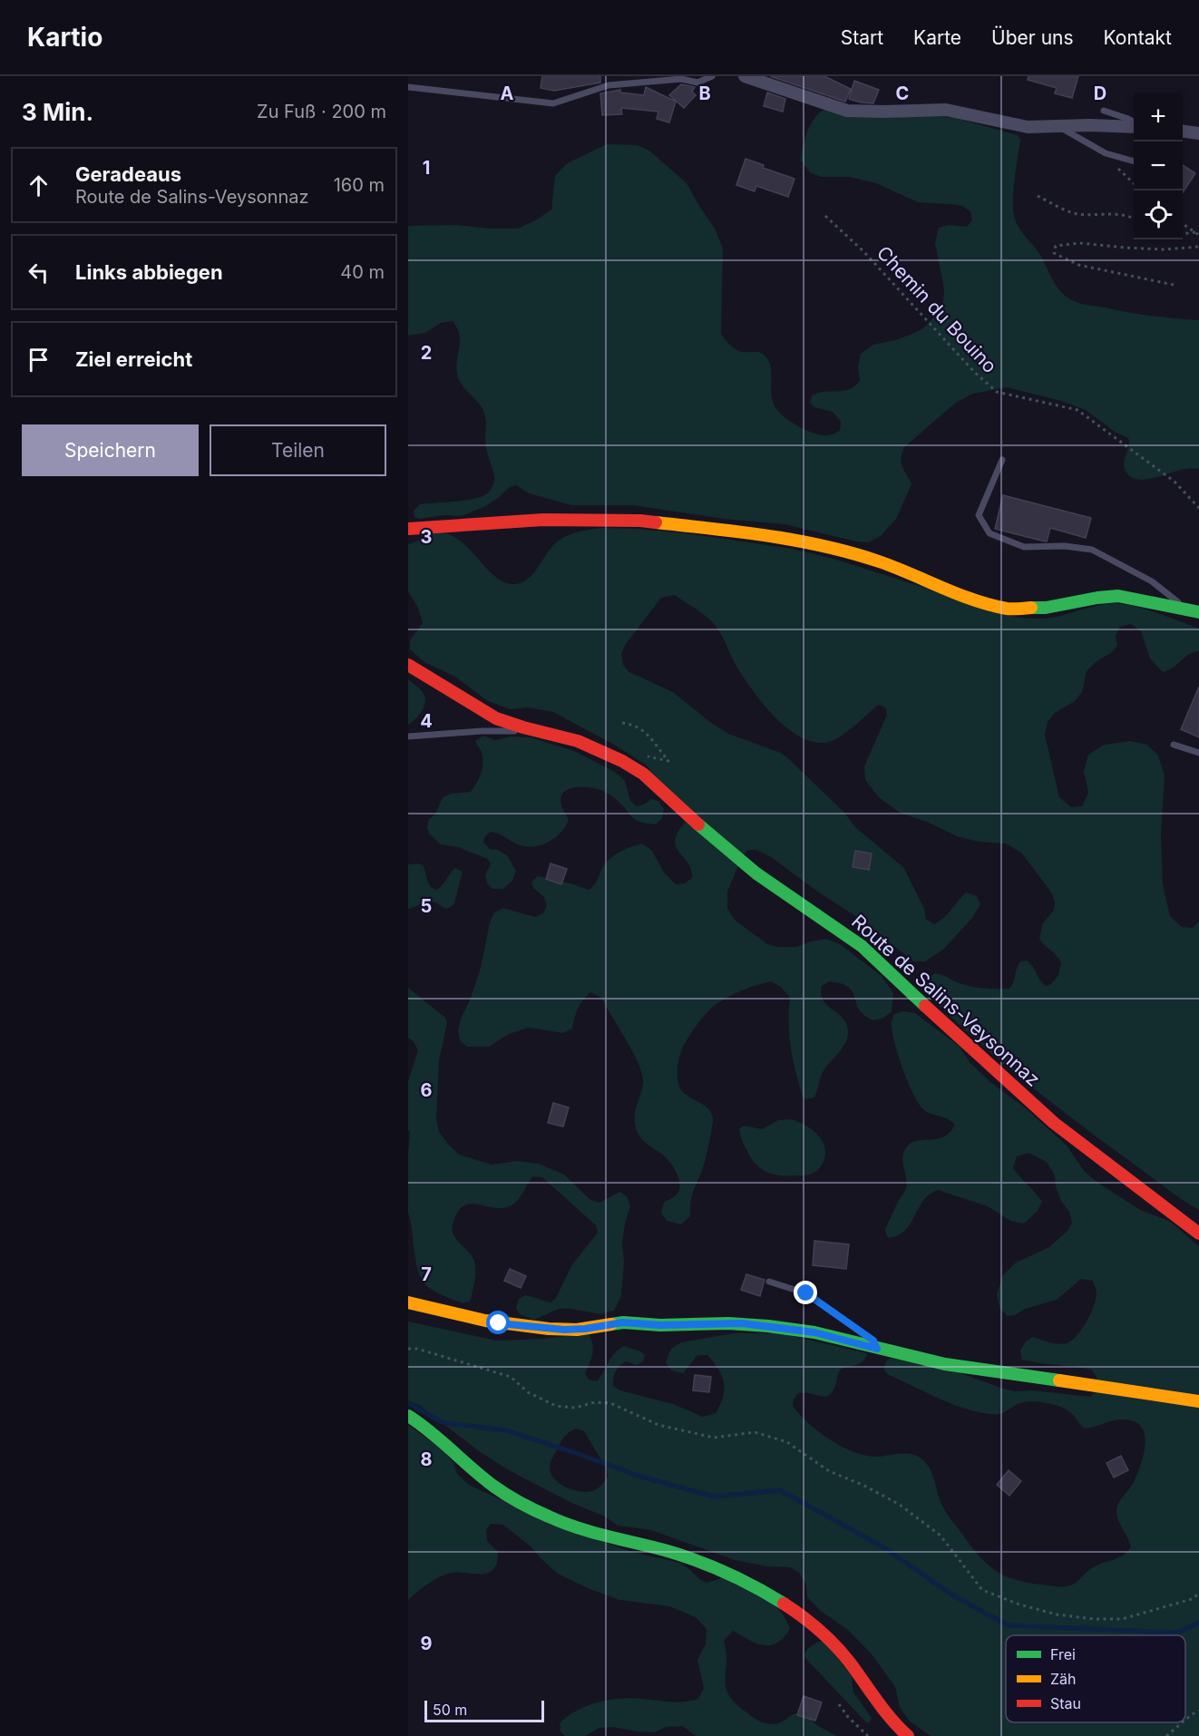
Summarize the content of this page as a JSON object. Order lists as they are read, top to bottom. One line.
{"streets":{"street":["Route de Salins-Veysonnaz"],"path":["Chemin du Bouino"]},"legend":["Frei","Zäh","Stau"],"scale_bar":"50 m","page":{"header":"Kartio","nav":["Start","Karte","Über uns","Kontakt"],"heading":["3 Min.","Zu Fuß · 200 m"],"map_buttons":["+","−"],"list":[["Geradeaus","Route de Salins-Veysonnaz","160 m"],["Links abbiegen","40 m"],"Ziel erreicht"],"buttons":["Speichern","Teilen"],"scale":"50 m"},"grid":{"columns":["A","B","C","D"],"rows":["1","2","3","4","5","6","7","8","9"]}}
